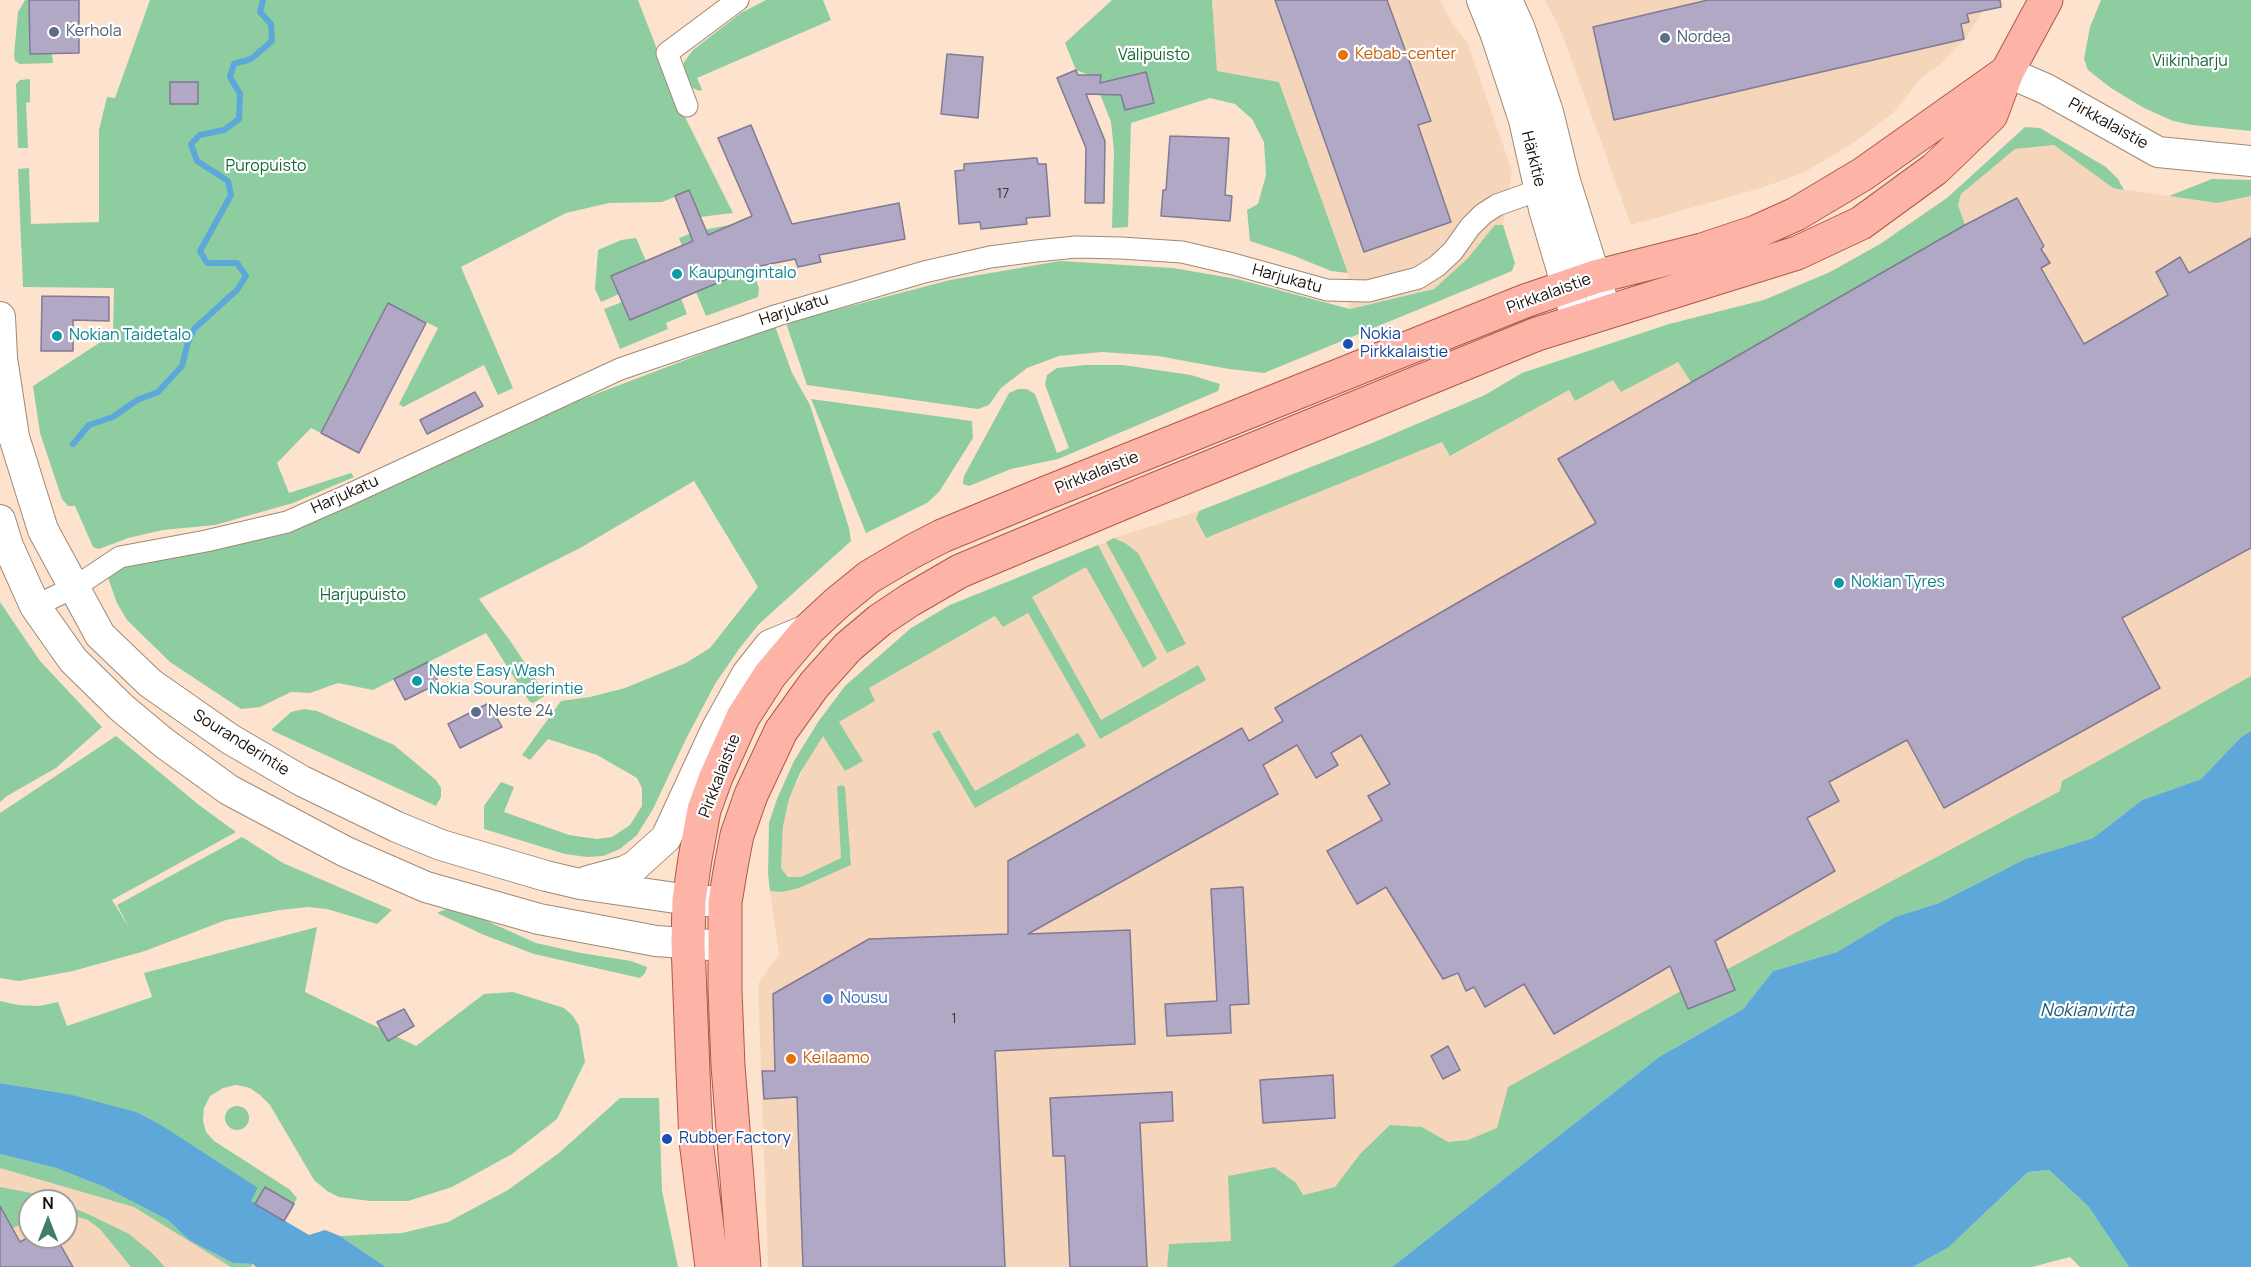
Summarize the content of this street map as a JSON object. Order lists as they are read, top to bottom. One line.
{"streets":{"main road":["Pirkkalaistie"],"street":["Härkitie","Harjukatu","Souranderintie"]},"crossings":[["Pirkkalaistie","Härkitie"],["Pirkkalaistie","Souranderintie"],["Härkitie","Harjukatu"],["Harjukatu","Souranderintie"]],"water":["Nokianvirta"],"parks":["Välipuisto","Viikinharju","Puropuisto","Harjupuisto"],"places":["Kerhola","Nordea","Kebab-center","Kaupungintalo","Nokian Taidetalo","Nokia Pirkkalaistie","Nokian Tyres","Neste Easy Wash Nokia Souranderintie","Neste 24","Nousu","Keilaamo","Rubber Factory"],"house_numbers":["17","1"],"north":"top"}
